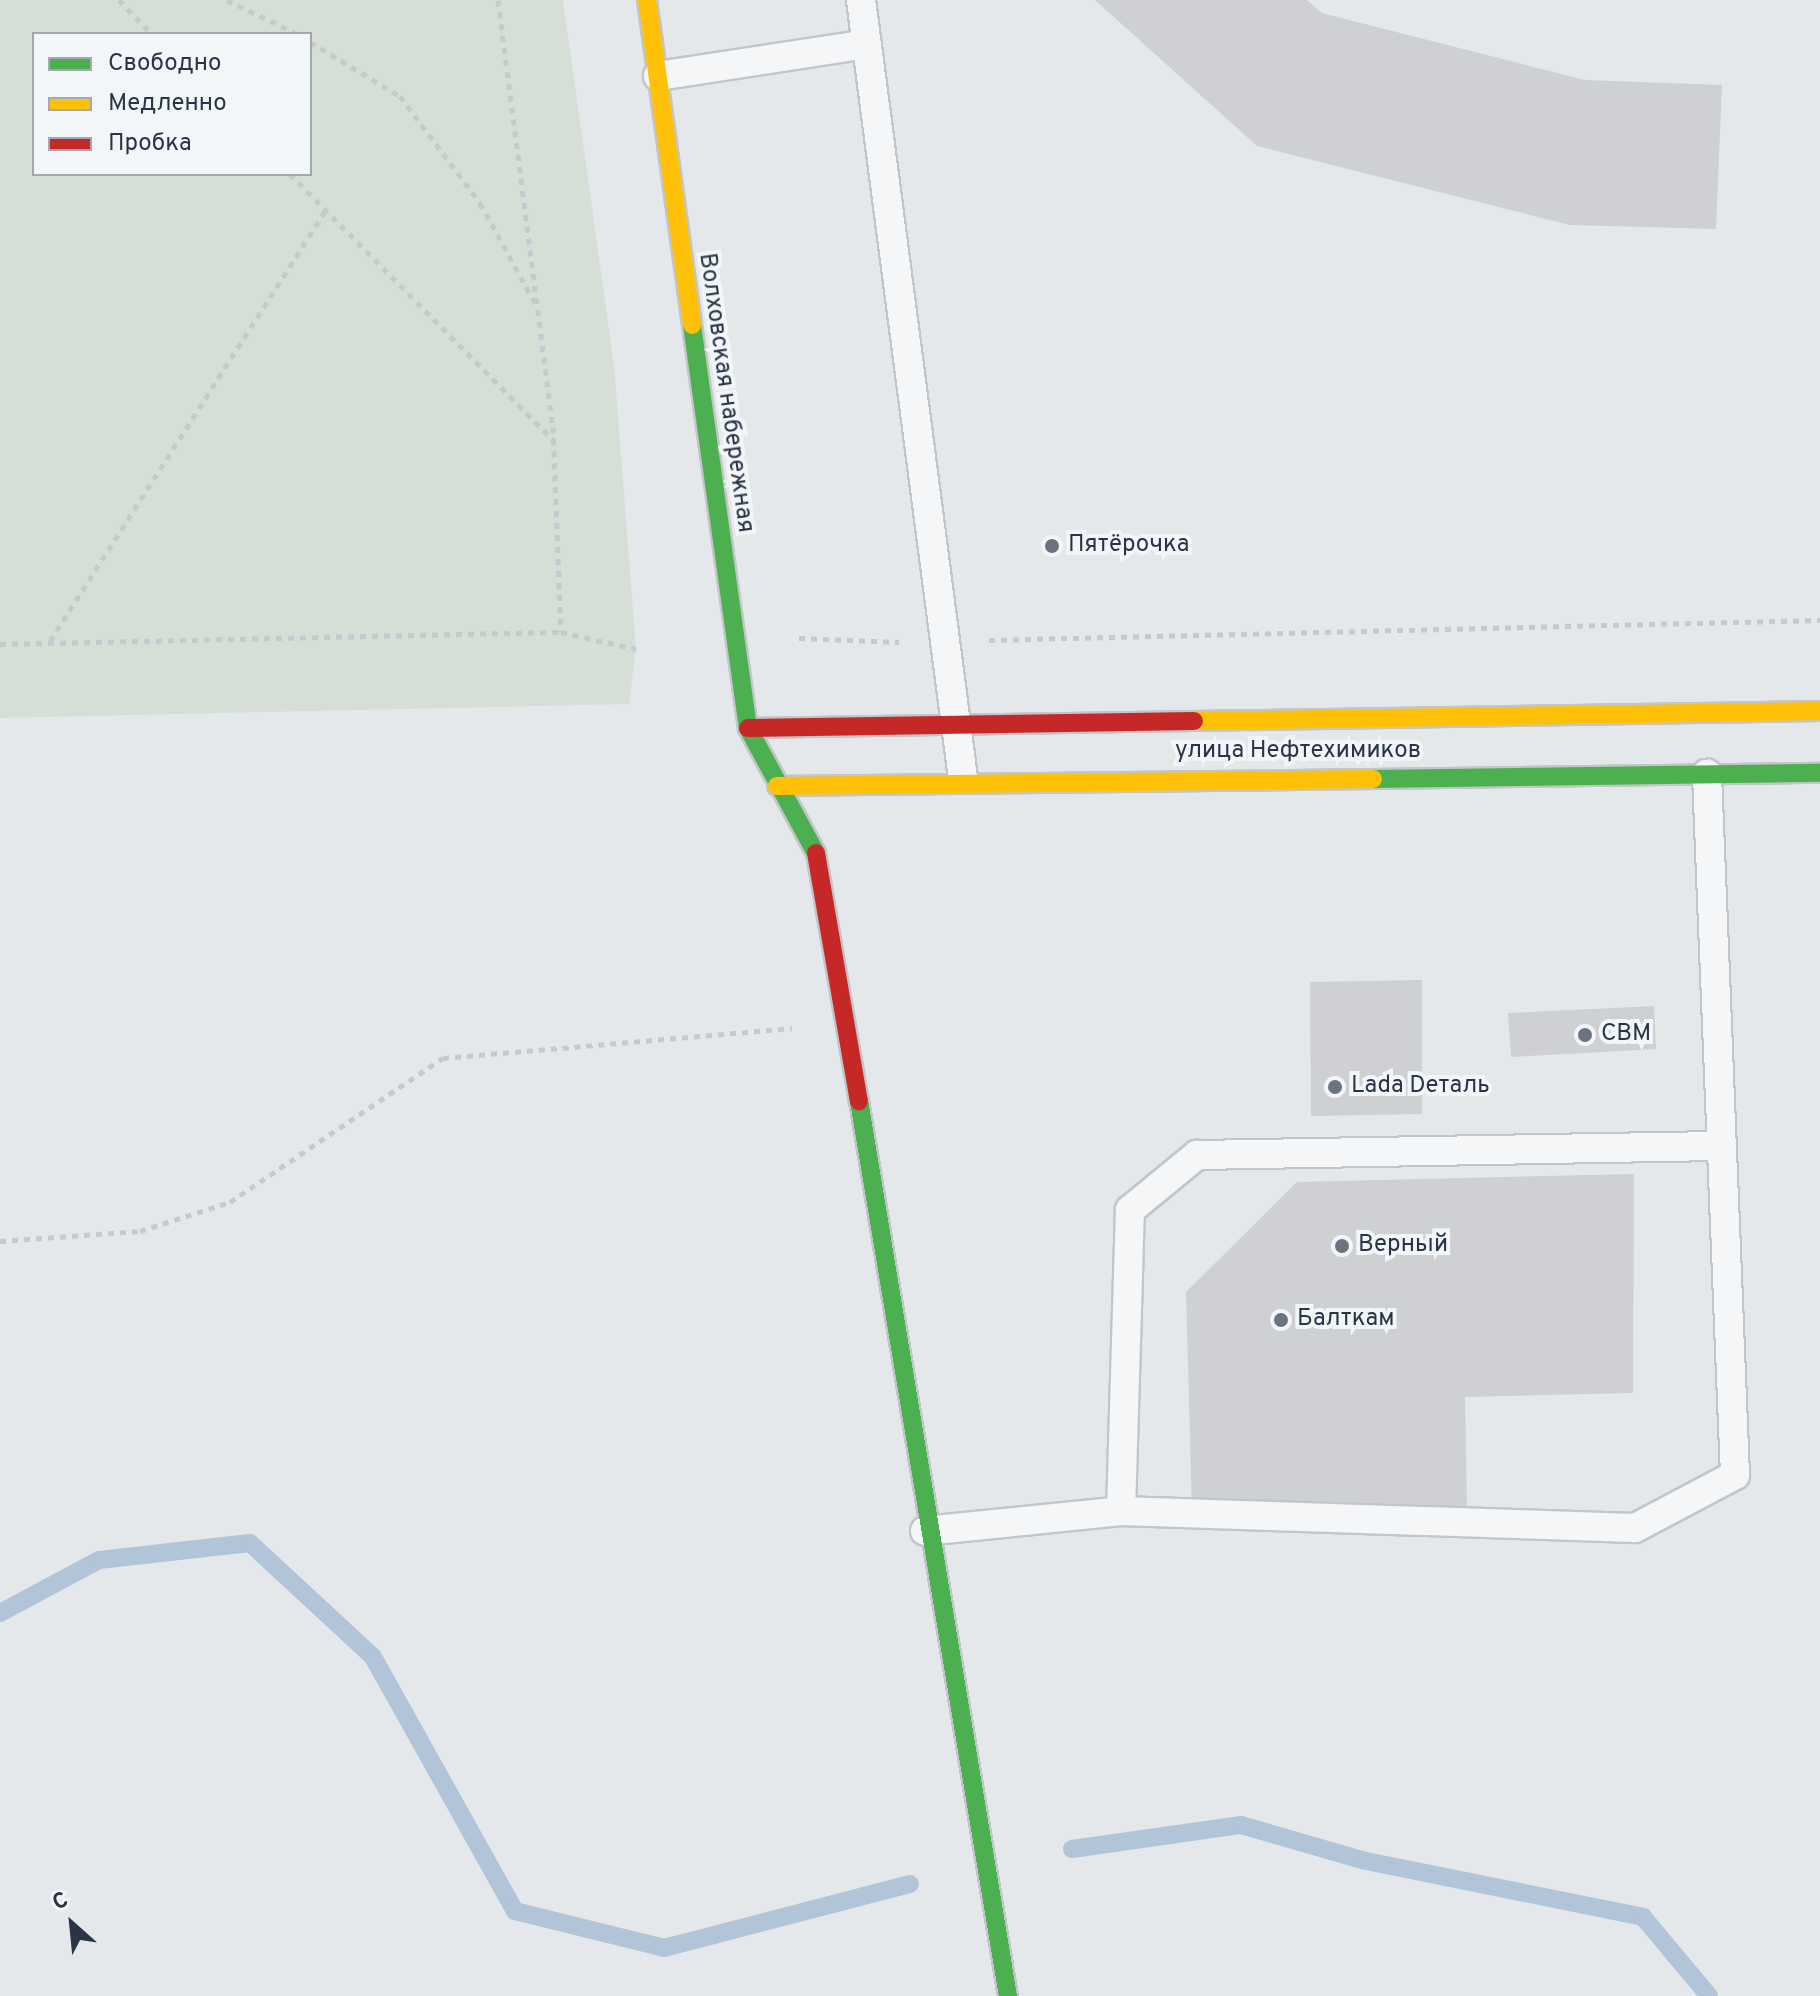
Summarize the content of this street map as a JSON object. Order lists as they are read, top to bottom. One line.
{"streets":{"street":["Волховская набережная","улица Нефтехимиков"]},"crossings":[["Волховская набережная","улица Нефтехимиков"]],"places":["Пятёрочка","СВМ","Lada Dеталь","Верный","Балткам"],"legend":["Свободно","Медленно","Пробка"],"north":"top left"}
